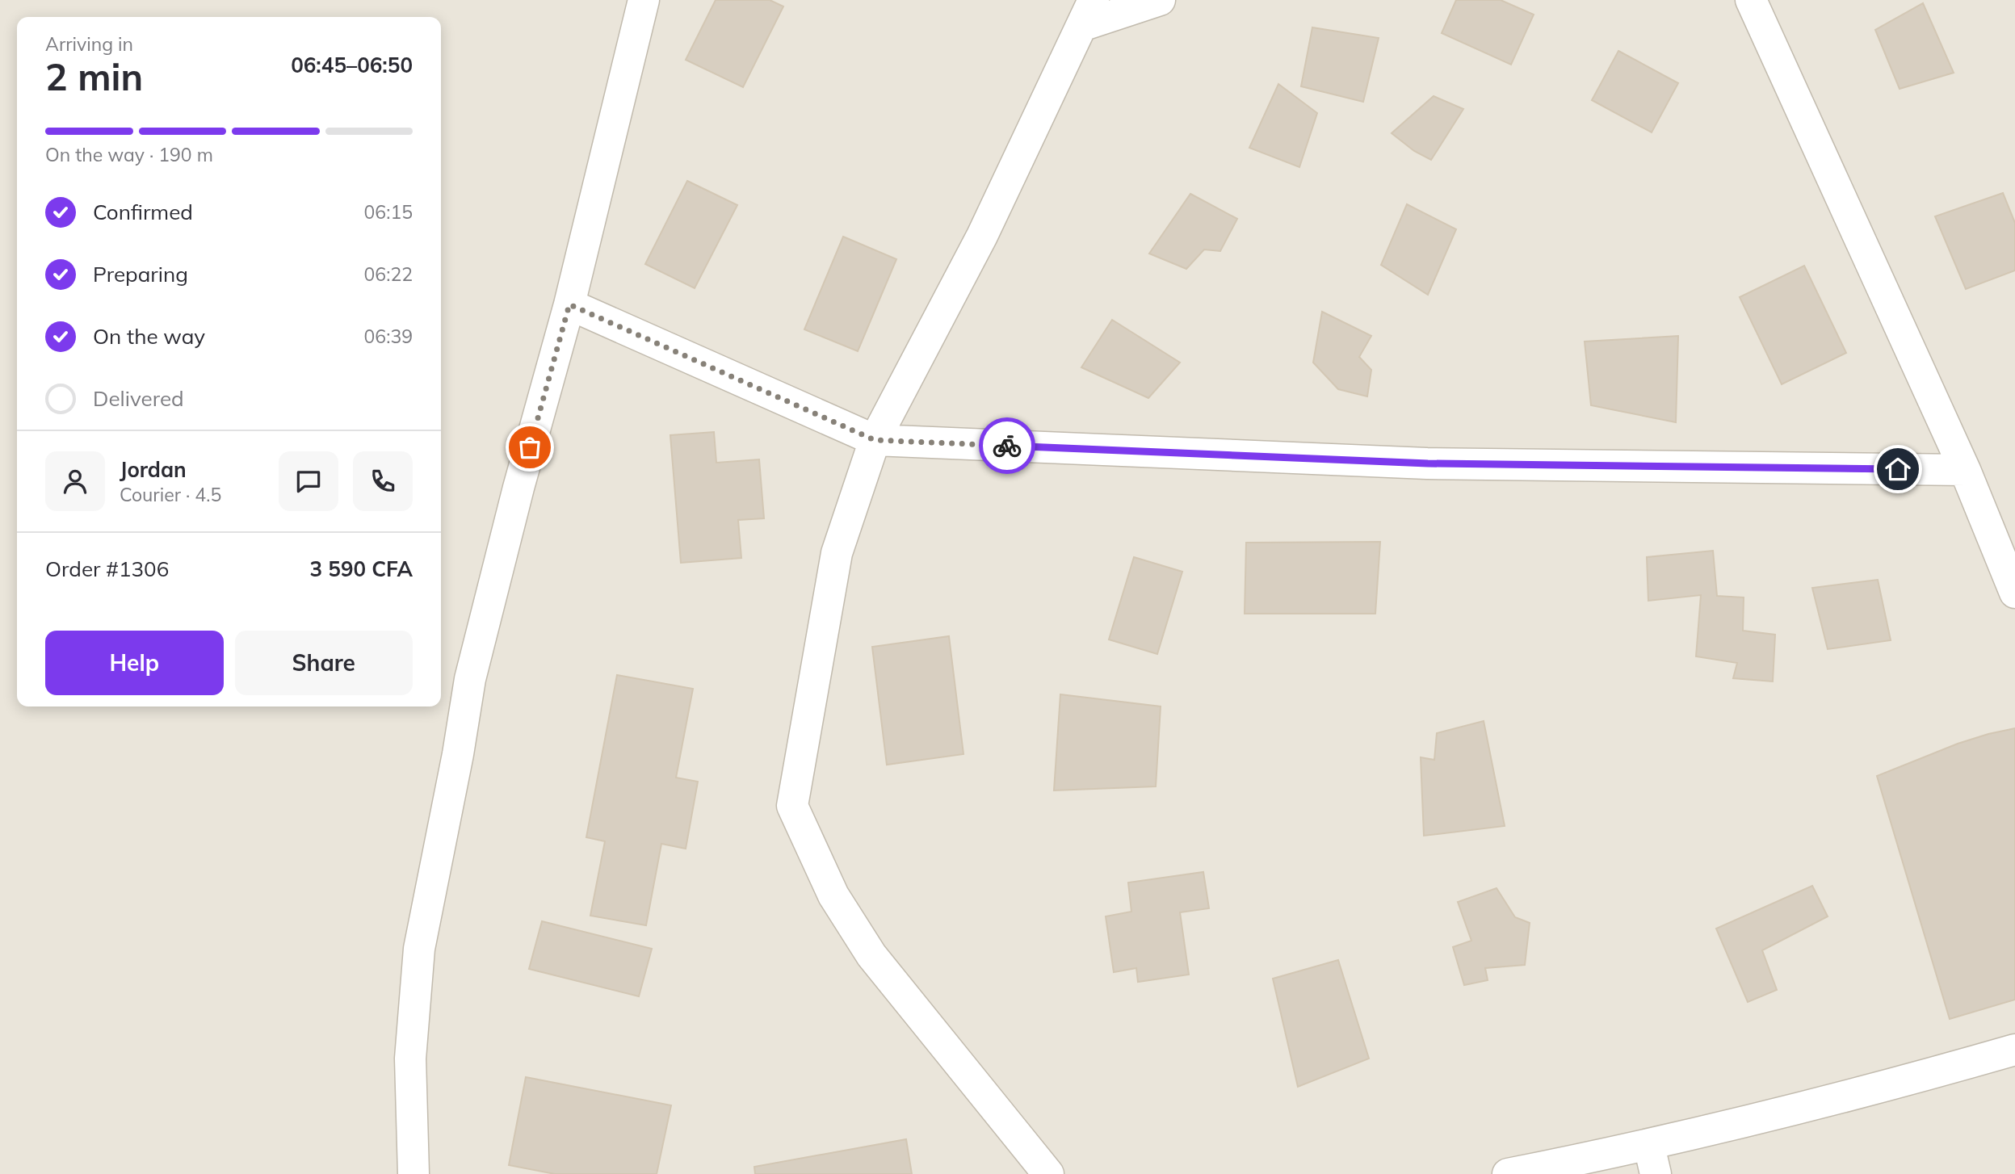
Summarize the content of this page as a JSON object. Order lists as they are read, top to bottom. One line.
{"page":{"heading":["2 min","Arriving in","06:45–06:50"],"panel":["Jordan","Courier · 4.5","Order #1306","3 590 CFA"],"bar":"On the way · 190 m","list":[["Confirmed","06:15"],["Preparing","06:22"],["On the way","06:39"],"Delivered"],"buttons":["Help","Share"]}}
